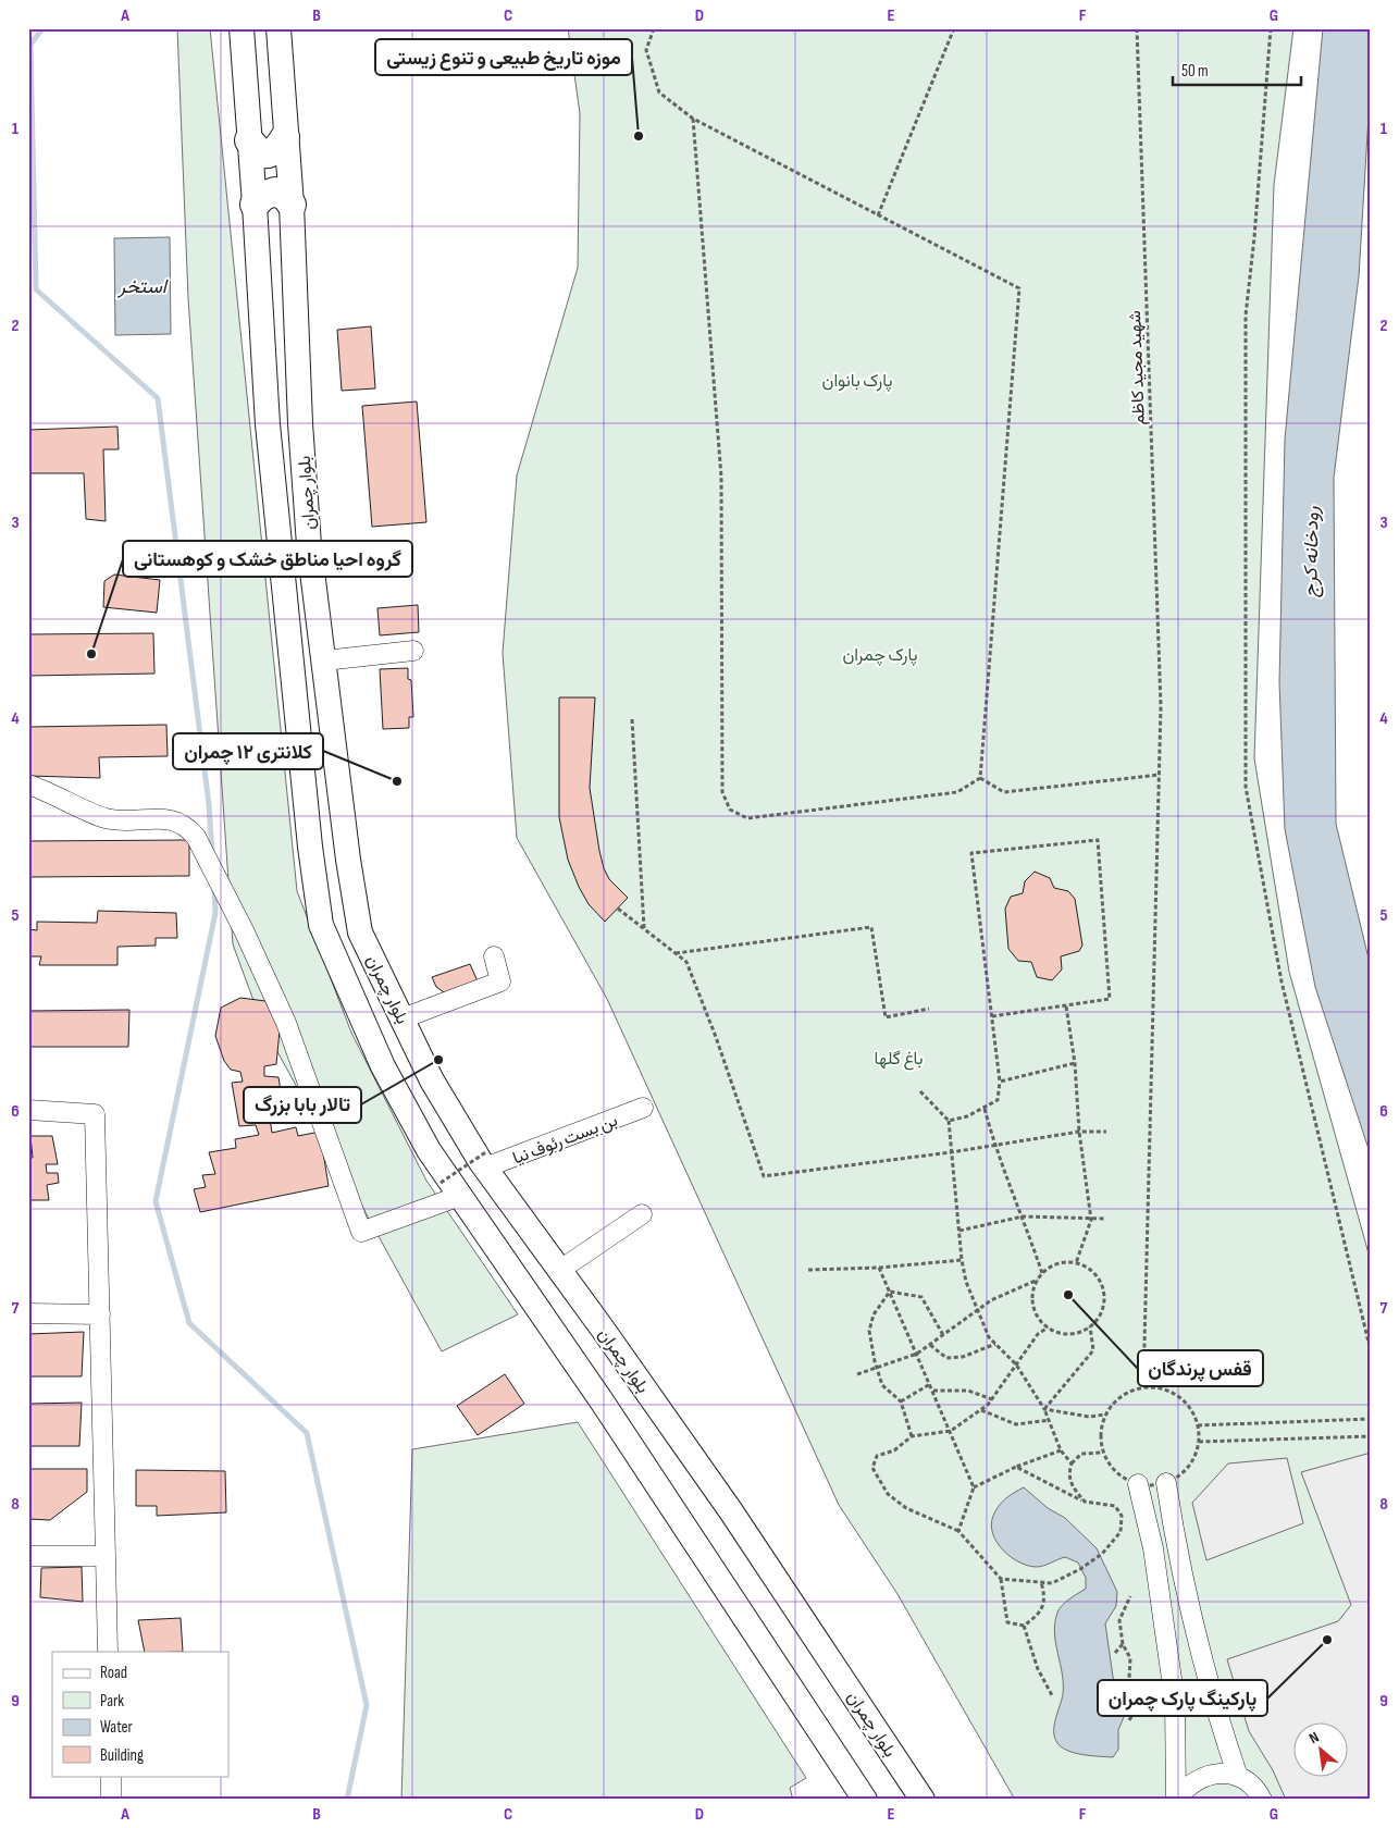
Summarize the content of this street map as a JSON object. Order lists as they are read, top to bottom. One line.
{"streets":{"main road":["بلوار چمران"],"street":["بن بست رئوف نیا"],"path":["شهید مجید کاظم"]},"crossings":[["بلوار چمران","بن بست رئوف نیا"]],"water":["استخر","رودخانه کرج"],"parks":["پارک بانوان","پارک چمران","باغ گلها"],"places":["موزه تاریخ طبیعی و تنوع زیستی","گروه احیا مناطق خشک و کوهستانی","کلانتری ۱۲ چمران","تالار بابا بزرگ","قفس پرندگان","پارکینگ پارک چمران"],"legend":["Road","Park","Water","Building"],"scale_bar":"50 m","north":"top left","grid":{"columns":["A","B","C","D","E","F","G"],"rows":["1","2","3","4","5","6","7","8","9"]}}
